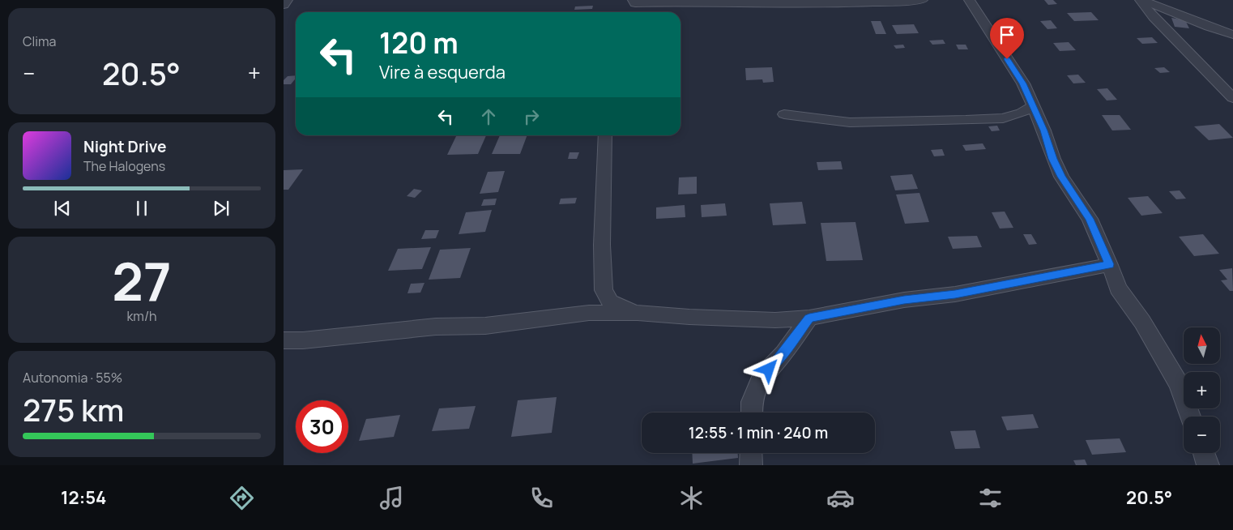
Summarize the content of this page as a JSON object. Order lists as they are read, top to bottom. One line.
{"north":"top","page":{"tile":["Clima",["27","km/h"],["Autonomia · 55%","275 km"]],"turn":["120 m","Vire à esquerda"],"heat":["−","20.5°","+"],"song":["Night Drive","The Halogens"],"map_buttons":["+","−"],"limit":"30","trip":"12:55 · 1 min · 240 m","tabs":["12:54","20.5°"]}}
